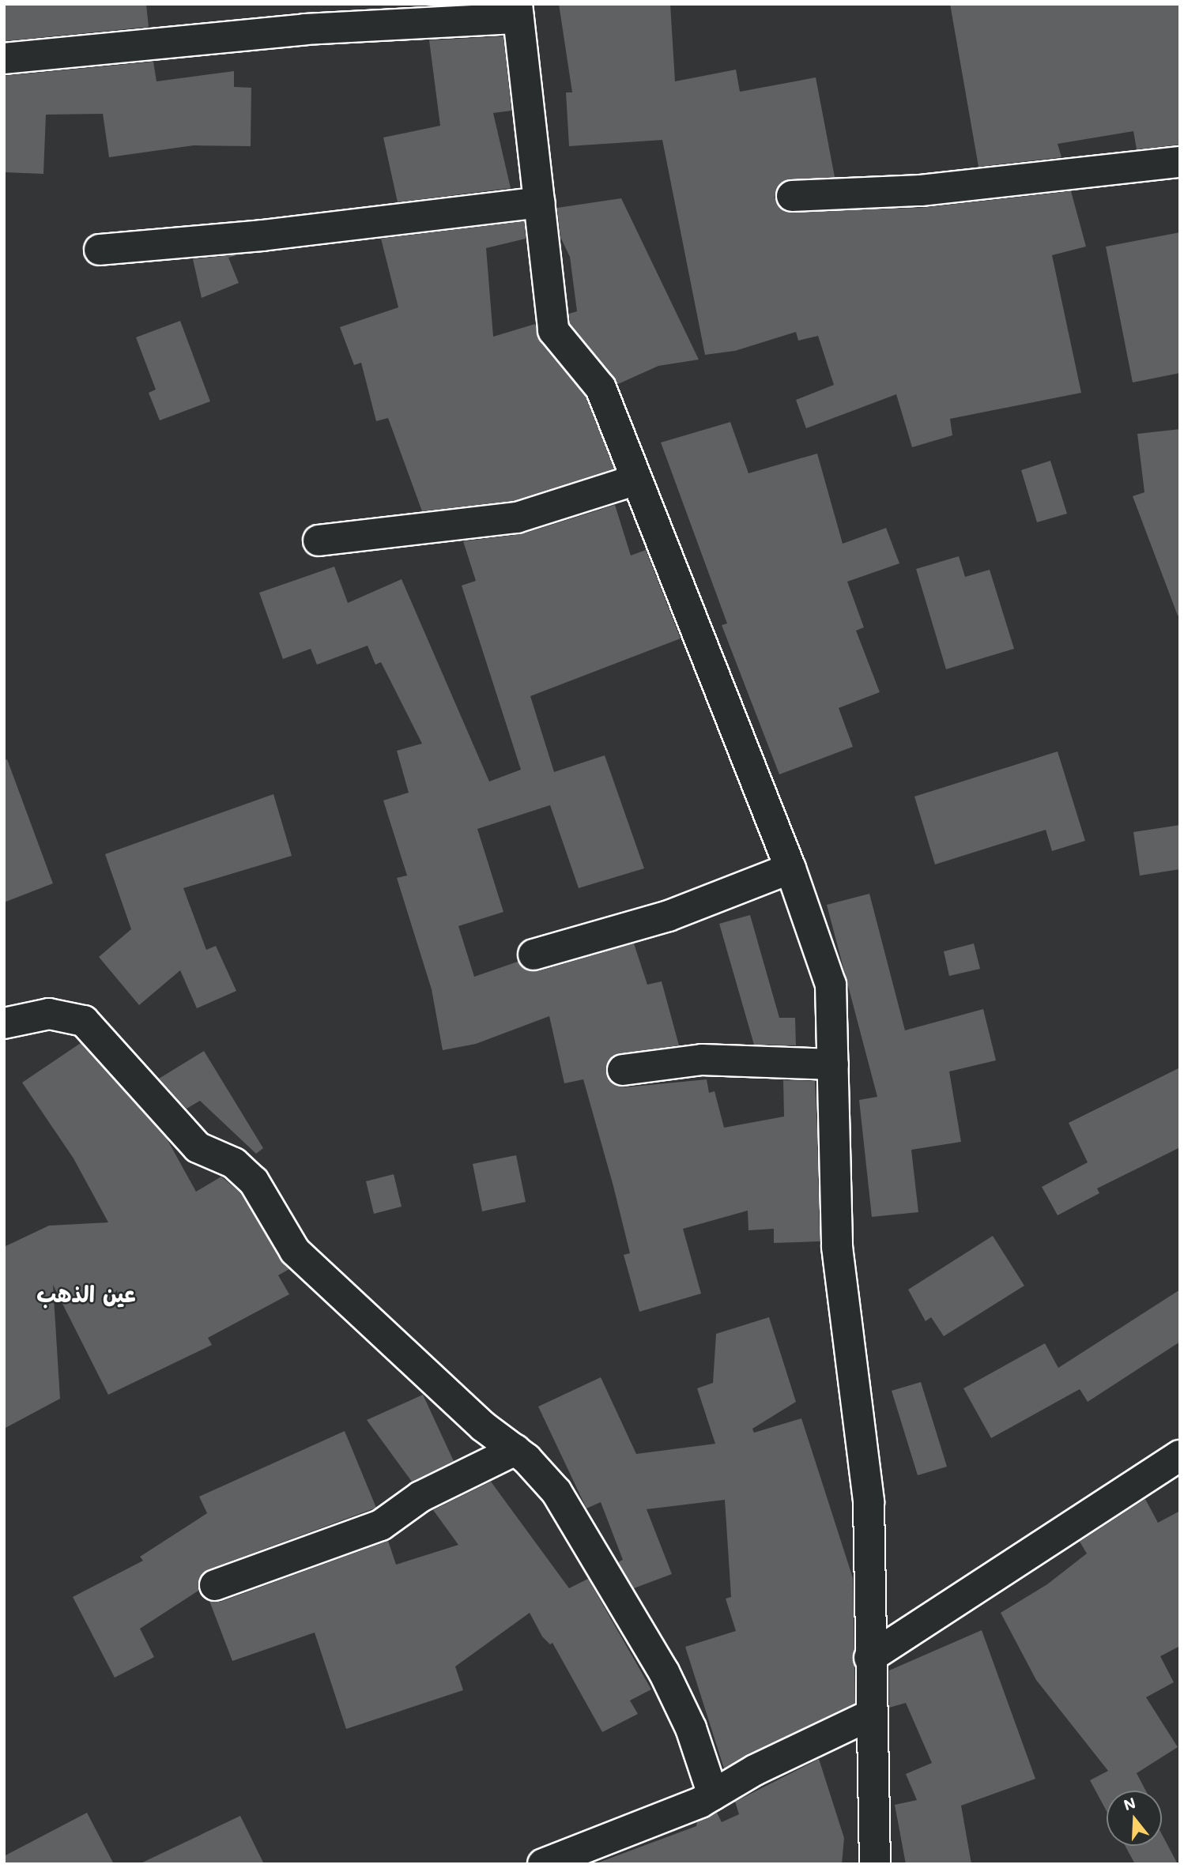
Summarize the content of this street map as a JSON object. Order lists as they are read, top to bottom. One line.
{"districts":["عين الذهب"],"north":"top"}
